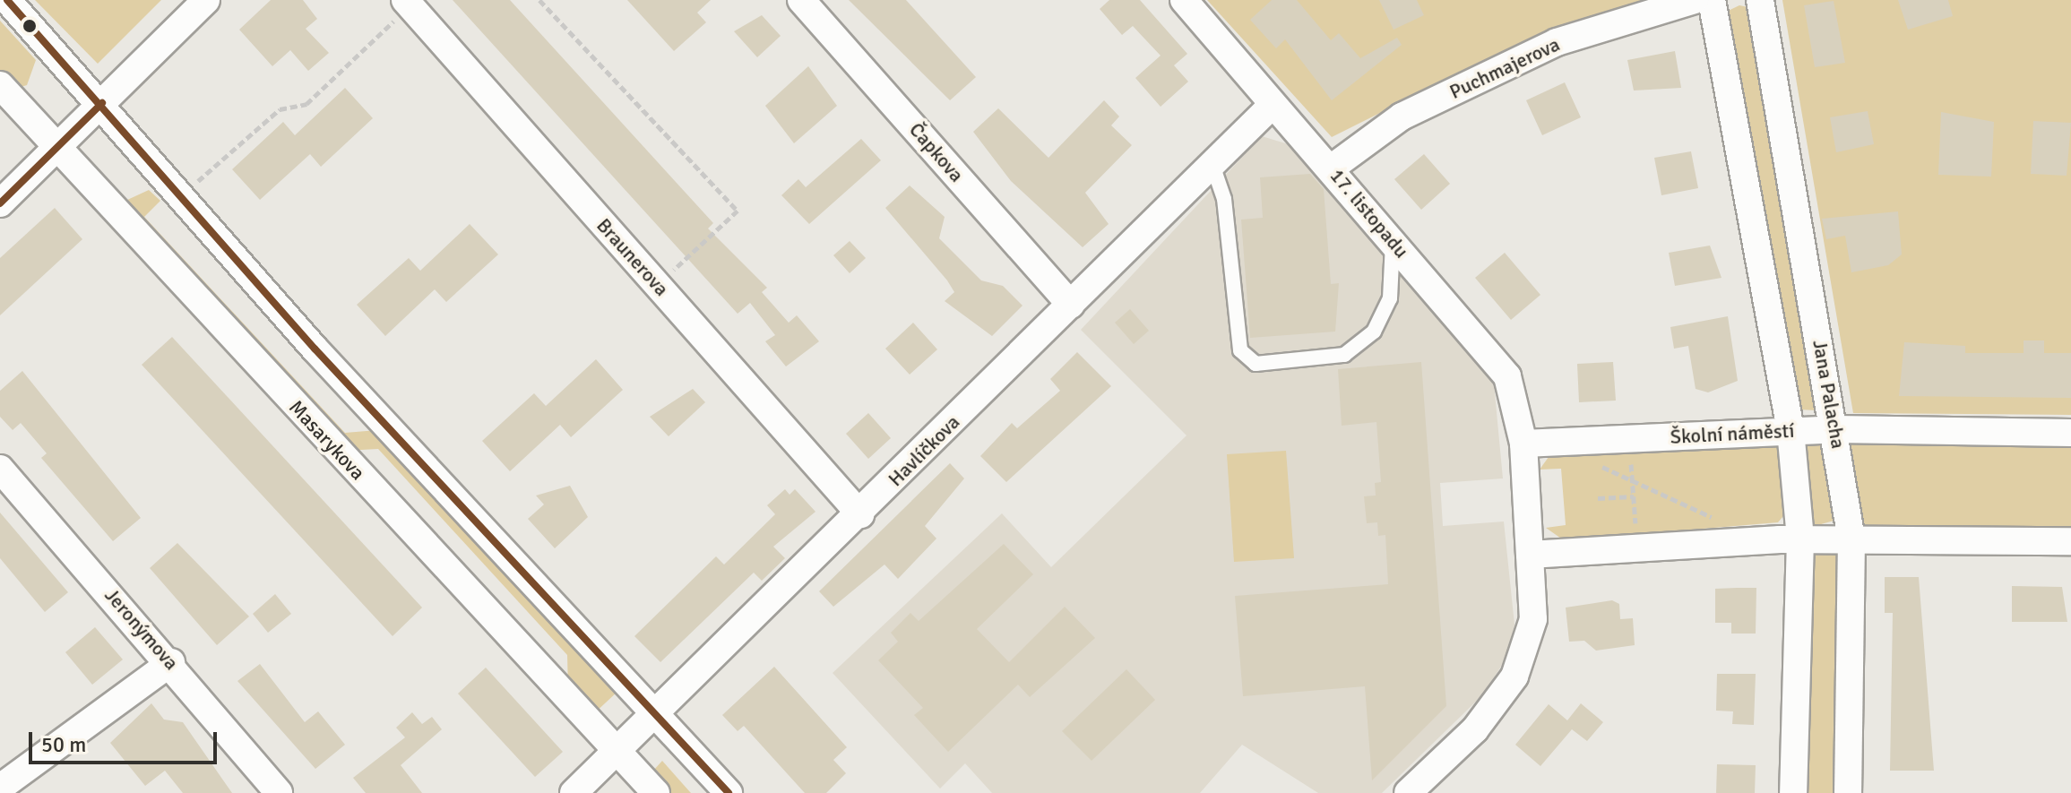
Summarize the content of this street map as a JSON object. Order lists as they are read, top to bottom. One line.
{"streets":{"street":["Puchmajerova","Čapkova","17. listopadu","Braunerova","Jana Palacha","Školní náměstí","Masarykova","Havlíčkova","Jeronýmova"]},"crossings":[["Puchmajerova","17. listopadu"],["Čapkova","Havlíčkova"],["17. listopadu","Školní náměstí"],["17. listopadu","Havlíčkova"],["Braunerova","Havlíčkova"],["Jana Palacha","Školní náměstí"],["Masarykova","Havlíčkova"]],"scale_bar":"50 m"}
